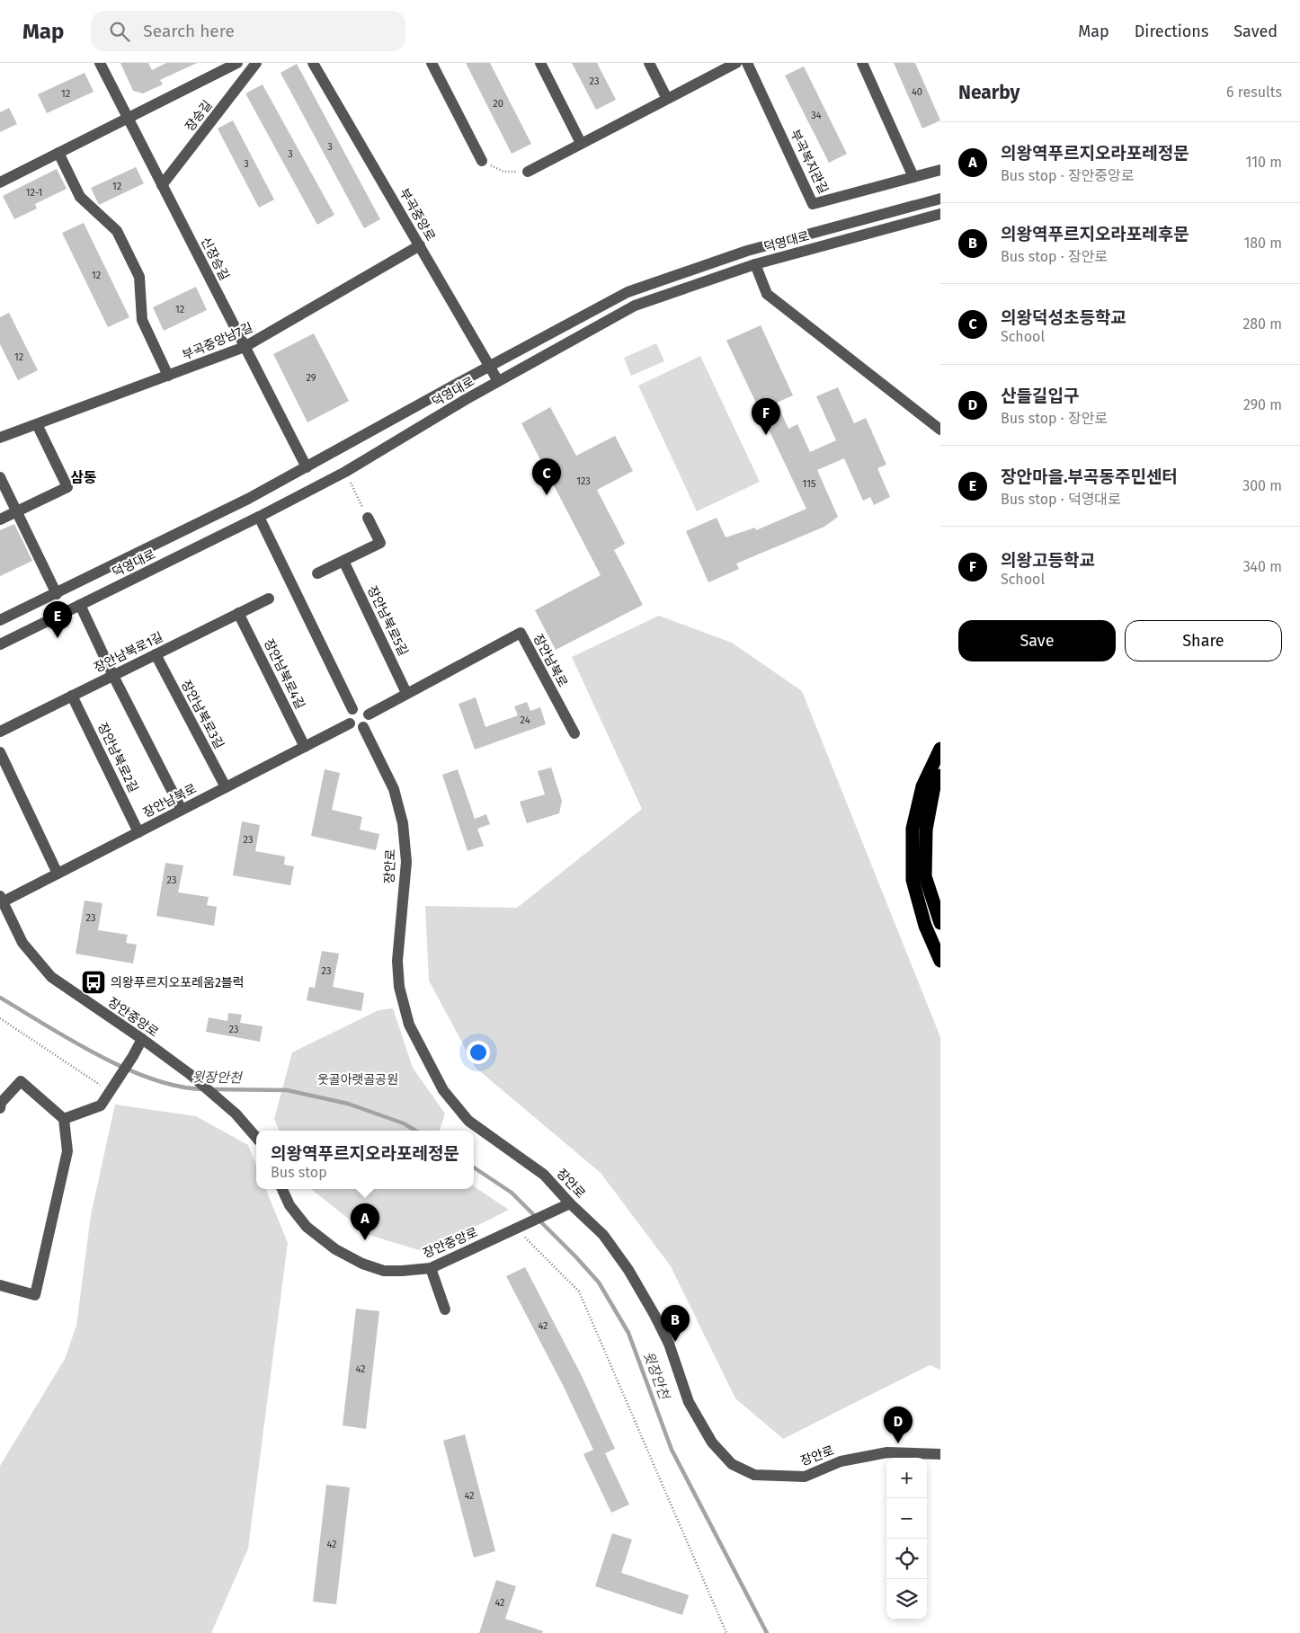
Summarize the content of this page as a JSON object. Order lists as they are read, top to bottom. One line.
{"streets":{"street":["장승길","부곡복지관길","부곡중앙로","덕영대로","신장승길","부곡중앙남7길","장안남북로5길","장안남북로1길","장안남북로","장안남북로4길","장안남북로3길","장안남북로2길","장안로","장안중앙로"]},"crossings":[["장승길","신장승길"],["부곡중앙로","덕영대로"],["부곡중앙로","부곡중앙남7길"],["덕영대로","신장승길"],["신장승길","부곡중앙남7길"],["장안남북로5길","장안남북로"],["장안남북로1길","장안남북로4길"],["장안남북로1길","장안남북로3길"],["장안남북로1길","장안남북로2길"],["장안남북로","장안남북로4길"],["장안남북로","장안남북로3길"],["장안남북로","장안남북로2길"],["장안남북로","장안로"],["장안남북로","장안중앙로"],["장안로","장안중앙로"]],"districts":["삼동"],"water":["윗장안천"],"parks":["웃골아랫골공원"],"places":{"bus stop":["의왕푸르지오포레움2블럭"]},"house_numbers":["23","40","12","20","34","3","3","3","12","12-1","12","12","12","29","123","115","24","23","23","23","23","23","42","42","42","42","42"],"page":{"header":"Map","search":"Search here","nav":["Map","Directions","Saved"],"heading":["Nearby","6 results"],"list":[{"mark":"A","name":"의왕역푸르지오라포레정문","note":"Bus stop · 장안중앙로","value":"110 m"},{"mark":"B","name":"의왕역푸르지오라포레후문","note":"Bus stop · 장안로","value":"180 m"},{"mark":"C","name":"의왕덕성초등학교","note":"School","value":"280 m"},{"mark":"D","name":"산들길입구","note":"Bus stop · 장안로","value":"290 m"},{"mark":"E","name":"장안마을.부곡동주민센터","note":"Bus stop · 덕영대로","value":"300 m"},{"mark":"F","name":"의왕고등학교","note":"School","value":"340 m"}],"pins":["F","C","E","A","B","D"],"buttons":["Save","Share"],"popup":["의왕역푸르지오라포레정문","Bus stop"],"map_buttons":["+","−"]}}
